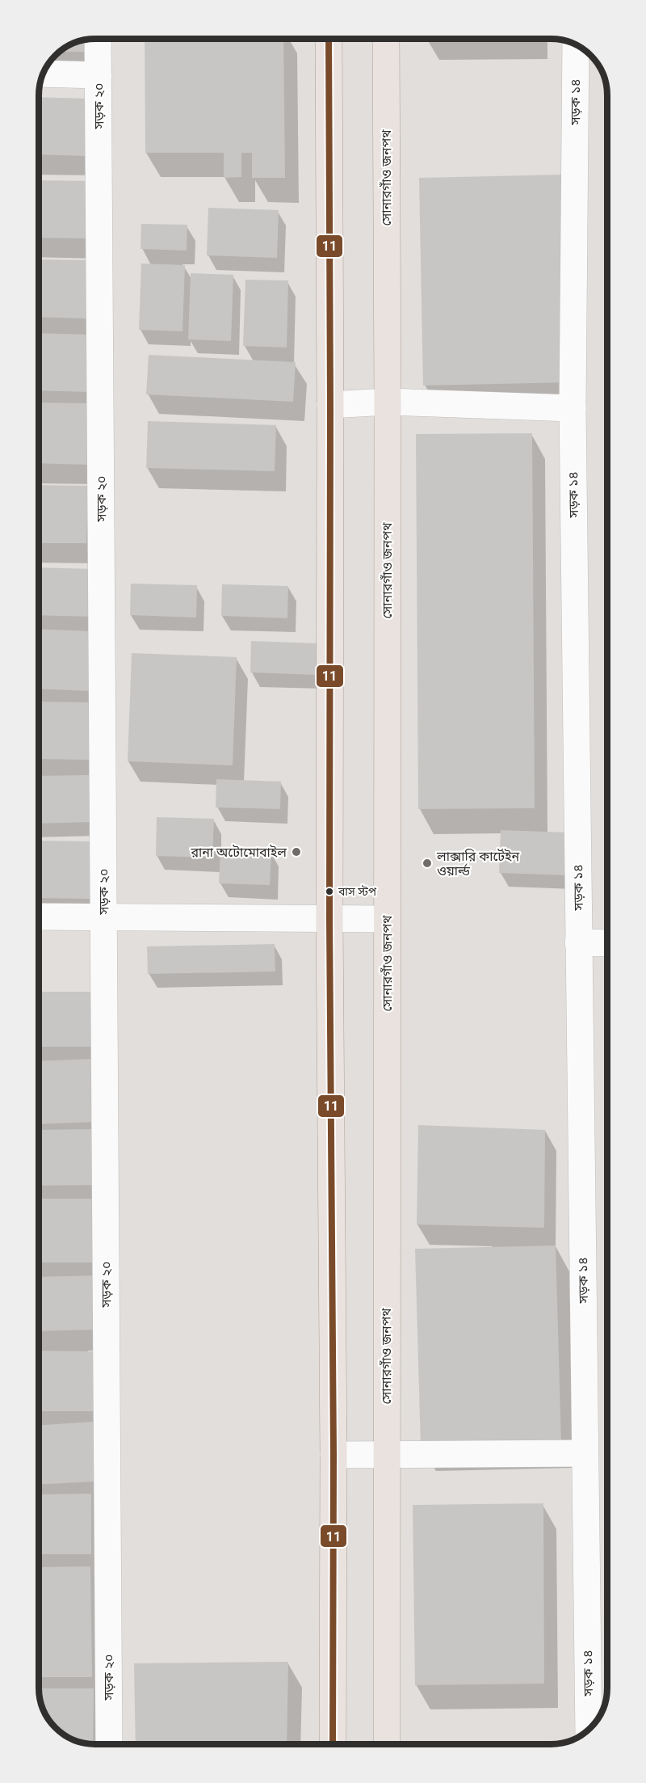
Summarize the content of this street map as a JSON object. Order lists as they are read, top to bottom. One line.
{"streets":{"main road":["সোনারগাঁও জনপথ"],"street":["সড়ক ১৪","সড়ক ২০"]},"places":["রানা অটোমোবাইল","লাক্সারি কার্টেইন ওয়ার্ল্ড","বাস স্টপ"],"lines":["transit line 11"]}
